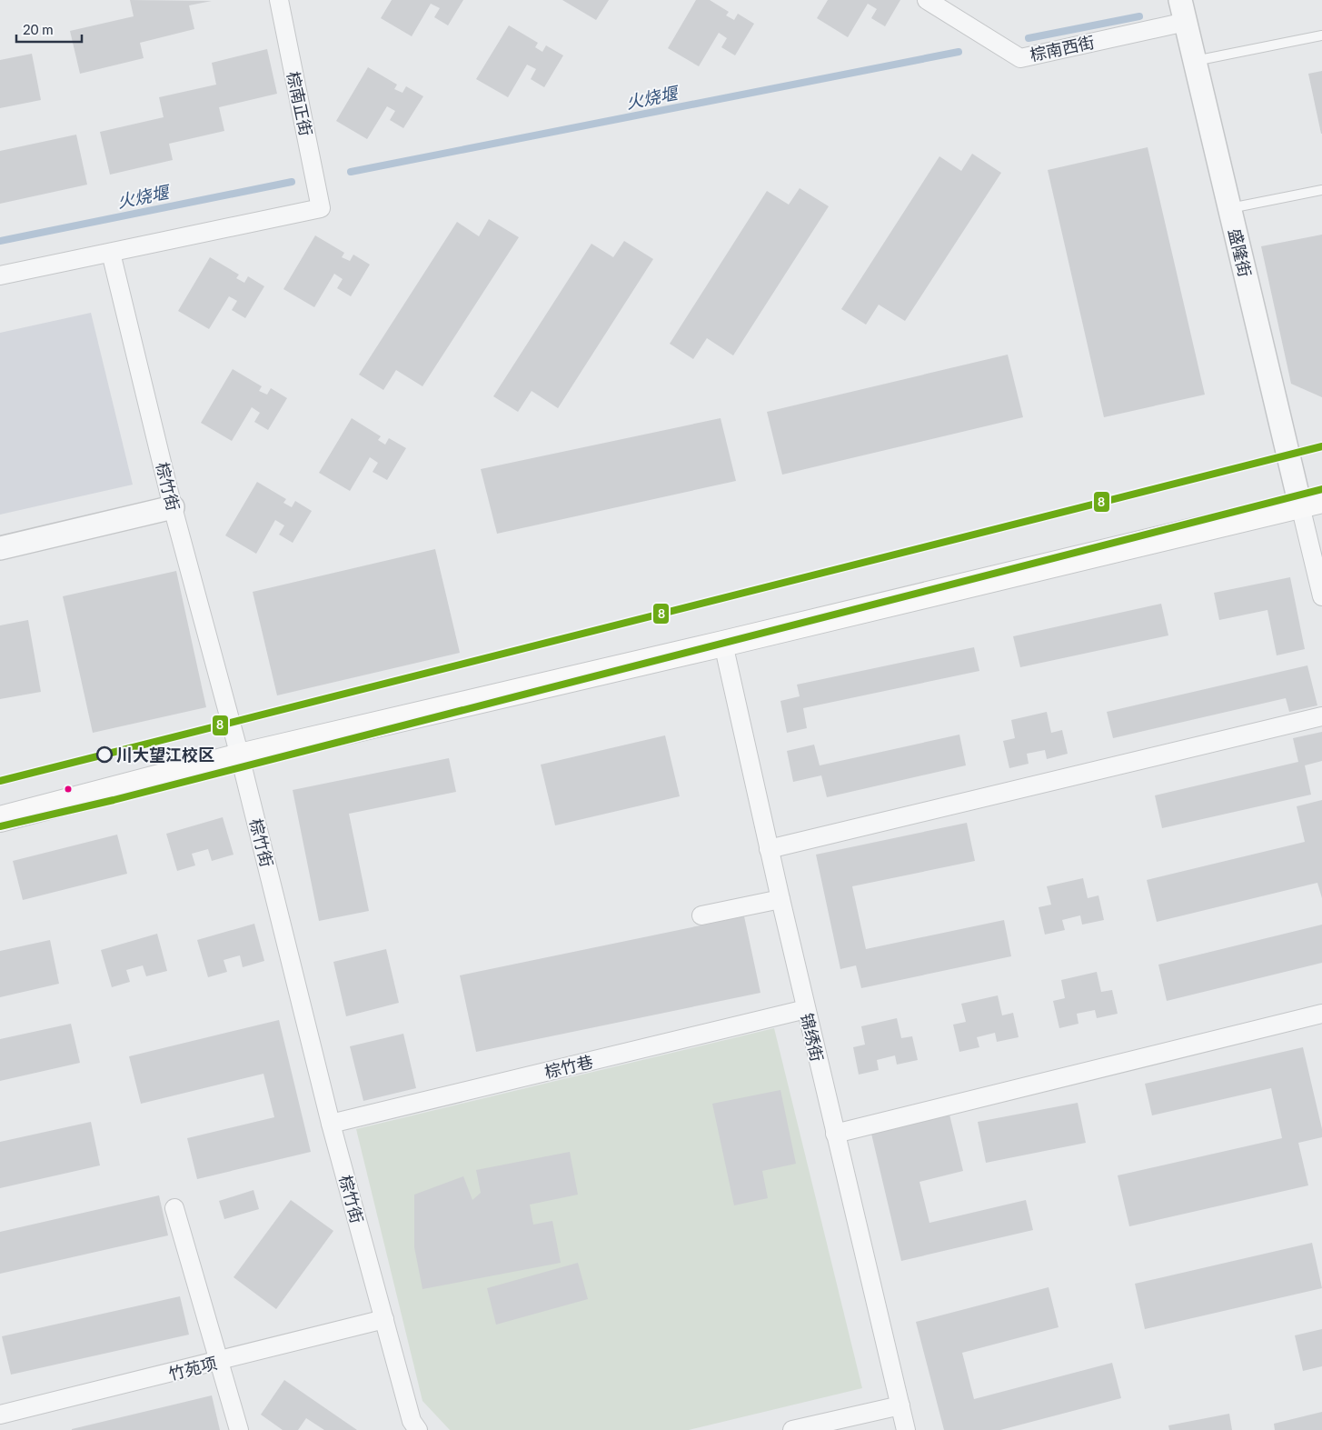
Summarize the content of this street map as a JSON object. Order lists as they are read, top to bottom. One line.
{"streets":{"street":["棕南西街","棕南正街","盛隆街","棕竹街","锦绣街","棕竹巷","竹苑项"]},"crossings":[["棕南西街","盛隆街"],["棕南正街","棕竹街"],["棕竹街","棕竹巷"],["棕竹街","竹苑项"],["锦绣街","棕竹巷"]],"water":["火烧堰"],"places":["川大望江校区"],"lines":["transit line 8"],"scale_bar":"20 m"}
